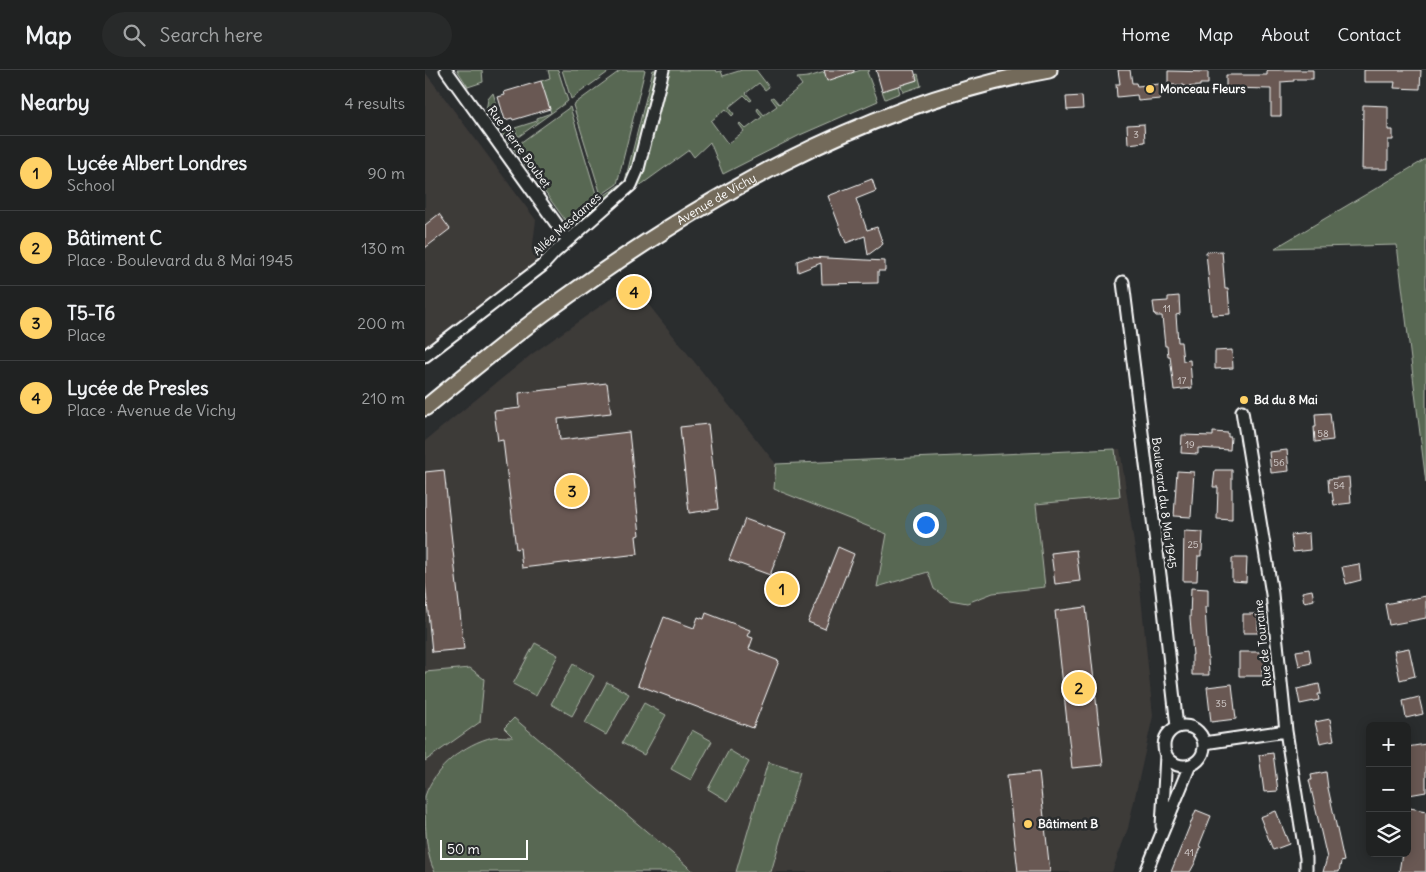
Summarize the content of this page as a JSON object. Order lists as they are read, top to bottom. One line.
{"streets":{"main road":["Avenue de Vichy"],"street":["Rue Pierre Boubet","Allée Mesdames","Boulevard du 8 Mai 1945","Rue de Touraine"]},"crossings":[["Rue Pierre Boubet","Allée Mesdames"]],"places":["Monceau Fleurs","Bd du 8 Mai","Bâtiment B"],"house_numbers":["3","11","17","58","19","56","54","25","35","41"],"scale_bar":"50 m","page":{"header":"Map","search":"Search here","nav":["Home","Map","About","Contact"],"heading":["Nearby","4 results"],"list":[{"mark":"1","name":"Lycée Albert Londres","note":"School","value":"90 m"},{"mark":"2","name":"Bâtiment C","note":"Place · Boulevard du 8 Mai 1945","value":"130 m"},{"mark":"3","name":"T5-T6","note":"Place","value":"200 m"},{"mark":"4","name":"Lycée de Presles","note":"Place · Avenue de Vichy","value":"210 m"}],"pins":["4","3","1","2"],"map_buttons":["+","−"],"scale":"50 m"}}
